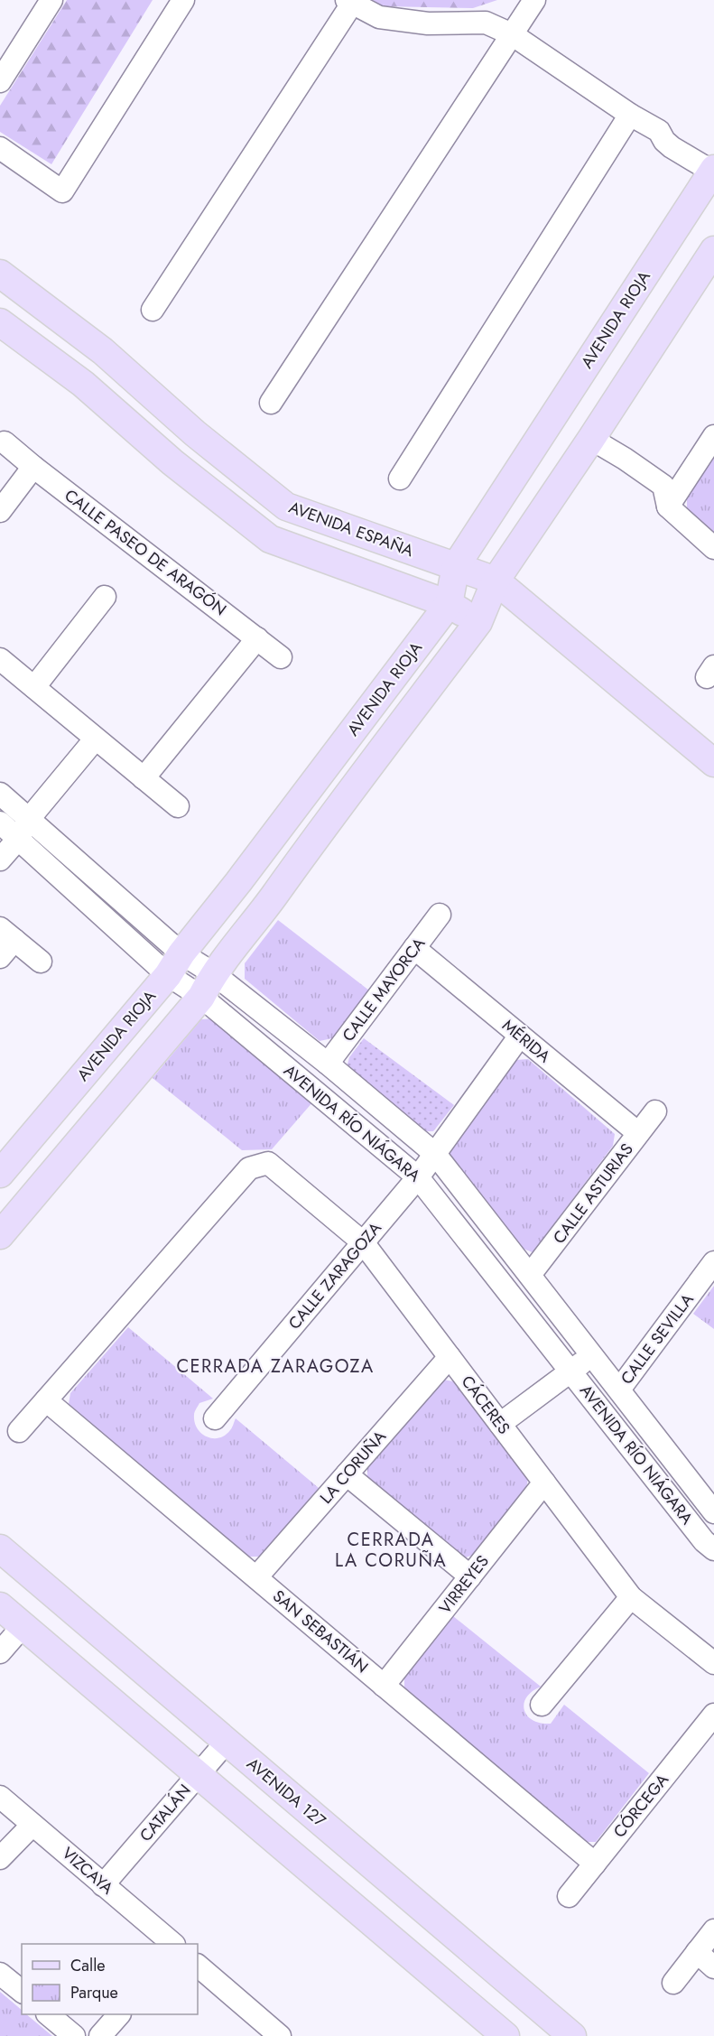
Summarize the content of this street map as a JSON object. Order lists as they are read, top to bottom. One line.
{"streets":{"main road":["AVENIDA RIOJA","AVENIDA ESPAÑA","AVENIDA 127"],"street":["CALLE PASEO DE ARAGÓN","CALLE MAYORCA","MÉRIDA","AVENIDA RÍO NIÁGARA","CALLE ASTURIAS","CALLE ZARAGOZA","CALLE SEVILLA","CÁCERES","LA CORUÑA","VIRREYES","SAN SEBASTIÁN","CÓRCEGA","CATALÁN","VIZCAYA"]},"crossings":[["AVENIDA RIOJA","AVENIDA ESPAÑA"],["AVENIDA RIOJA","AVENIDA RÍO NIÁGARA"],["CALLE MAYORCA","MÉRIDA"],["CALLE MAYORCA","AVENIDA RÍO NIÁGARA"],["MÉRIDA","CALLE ASTURIAS"],["MÉRIDA","CALLE ZARAGOZA"],["AVENIDA RÍO NIÁGARA","CALLE ASTURIAS"],["AVENIDA RÍO NIÁGARA","CALLE ZARAGOZA"],["AVENIDA RÍO NIÁGARA","CALLE SEVILLA"],["CALLE ZARAGOZA","CÁCERES"],["CÁCERES","LA CORUÑA"],["CÁCERES","VIRREYES"],["CÁCERES","SAN SEBASTIÁN"],["LA CORUÑA","SAN SEBASTIÁN"],["VIRREYES","SAN SEBASTIÁN"],["SAN SEBASTIÁN","CÓRCEGA"],["AVENIDA 127","CATALÁN"],["CATALÁN","VIZCAYA"]],"districts":["CERRADA ZARAGOZA","CERRADA LA CORUÑA"],"legend":["Calle","Parque"]}
